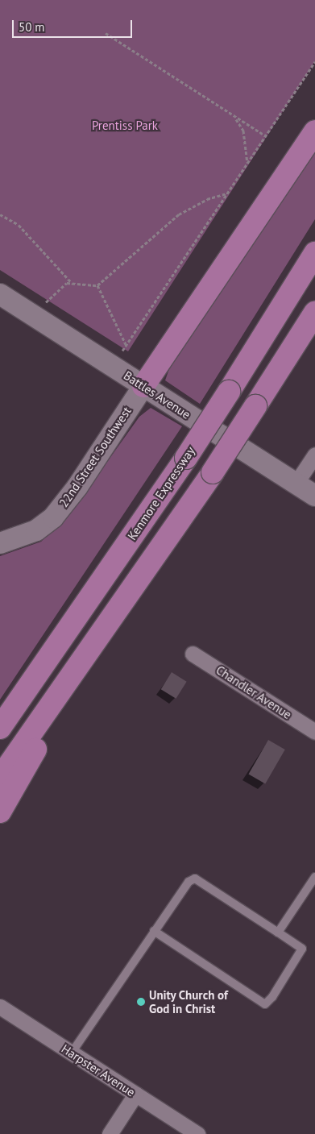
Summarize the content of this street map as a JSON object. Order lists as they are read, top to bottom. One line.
{"streets":{"highway":["Kenmore Expressway"],"street":["Battles Avenue","22nd Street Southwest","Chandler Avenue","Harpster Avenue"]},"crossings":[["Battles Avenue","22nd Street Southwest"]],"parks":["Prentiss Park"],"places":["Unity Church of God in Christ"],"scale_bar":"50 m"}
